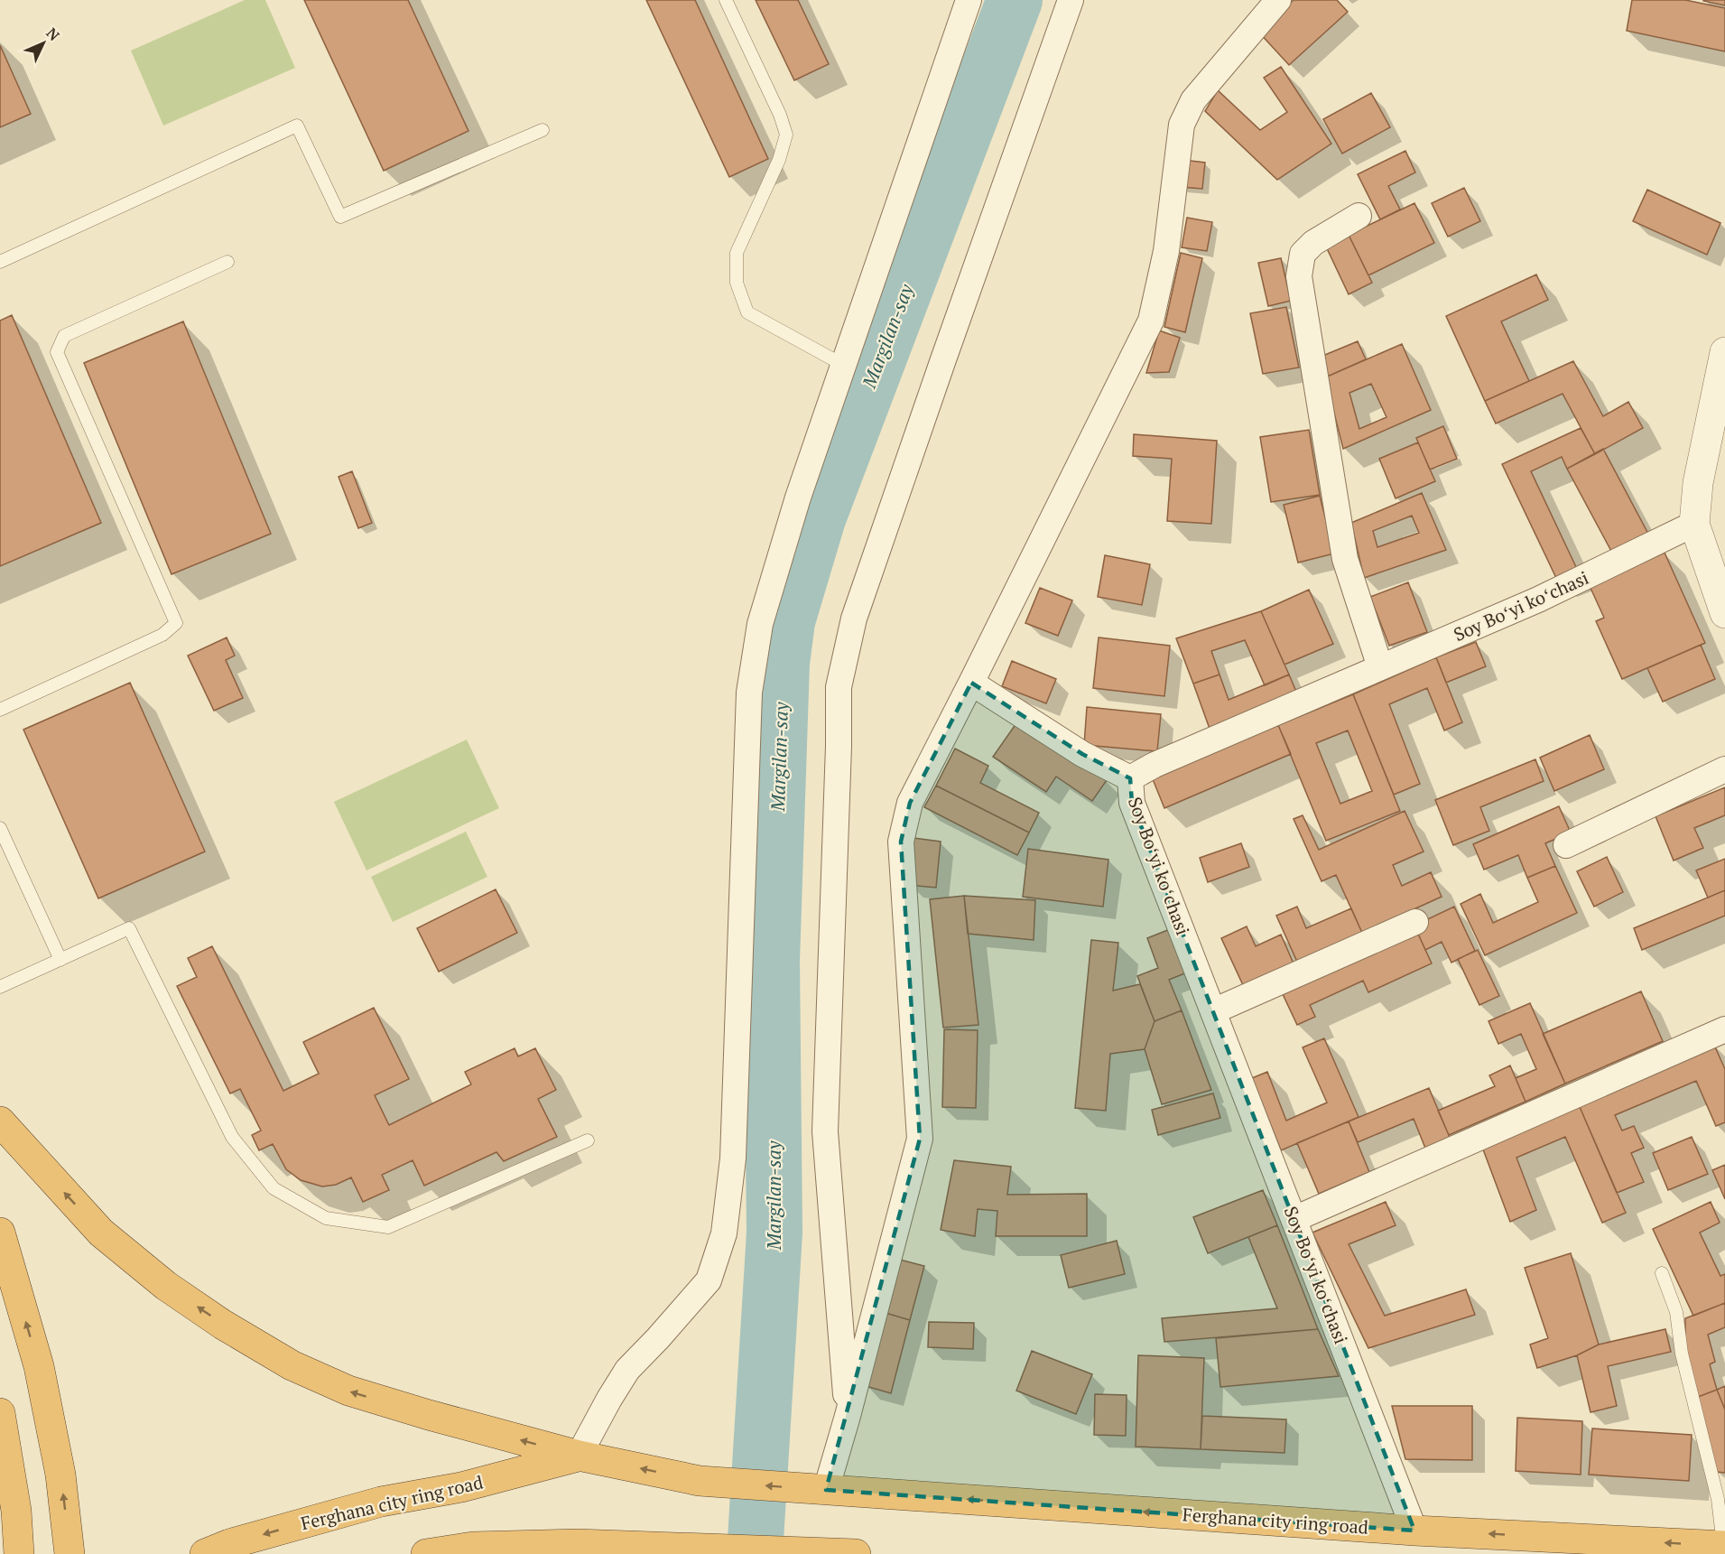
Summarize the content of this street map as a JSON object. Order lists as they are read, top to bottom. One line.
{"streets":{"highway":["Ferghana city ring road"],"street":["Soy Boʻyi koʻchasi"]},"crossings":[["Soy Boʻyi koʻchasi","Ferghana city ring road"]],"one_way":["Ferghana city ring road"],"water":["Margilan-say"],"north":"top right"}
